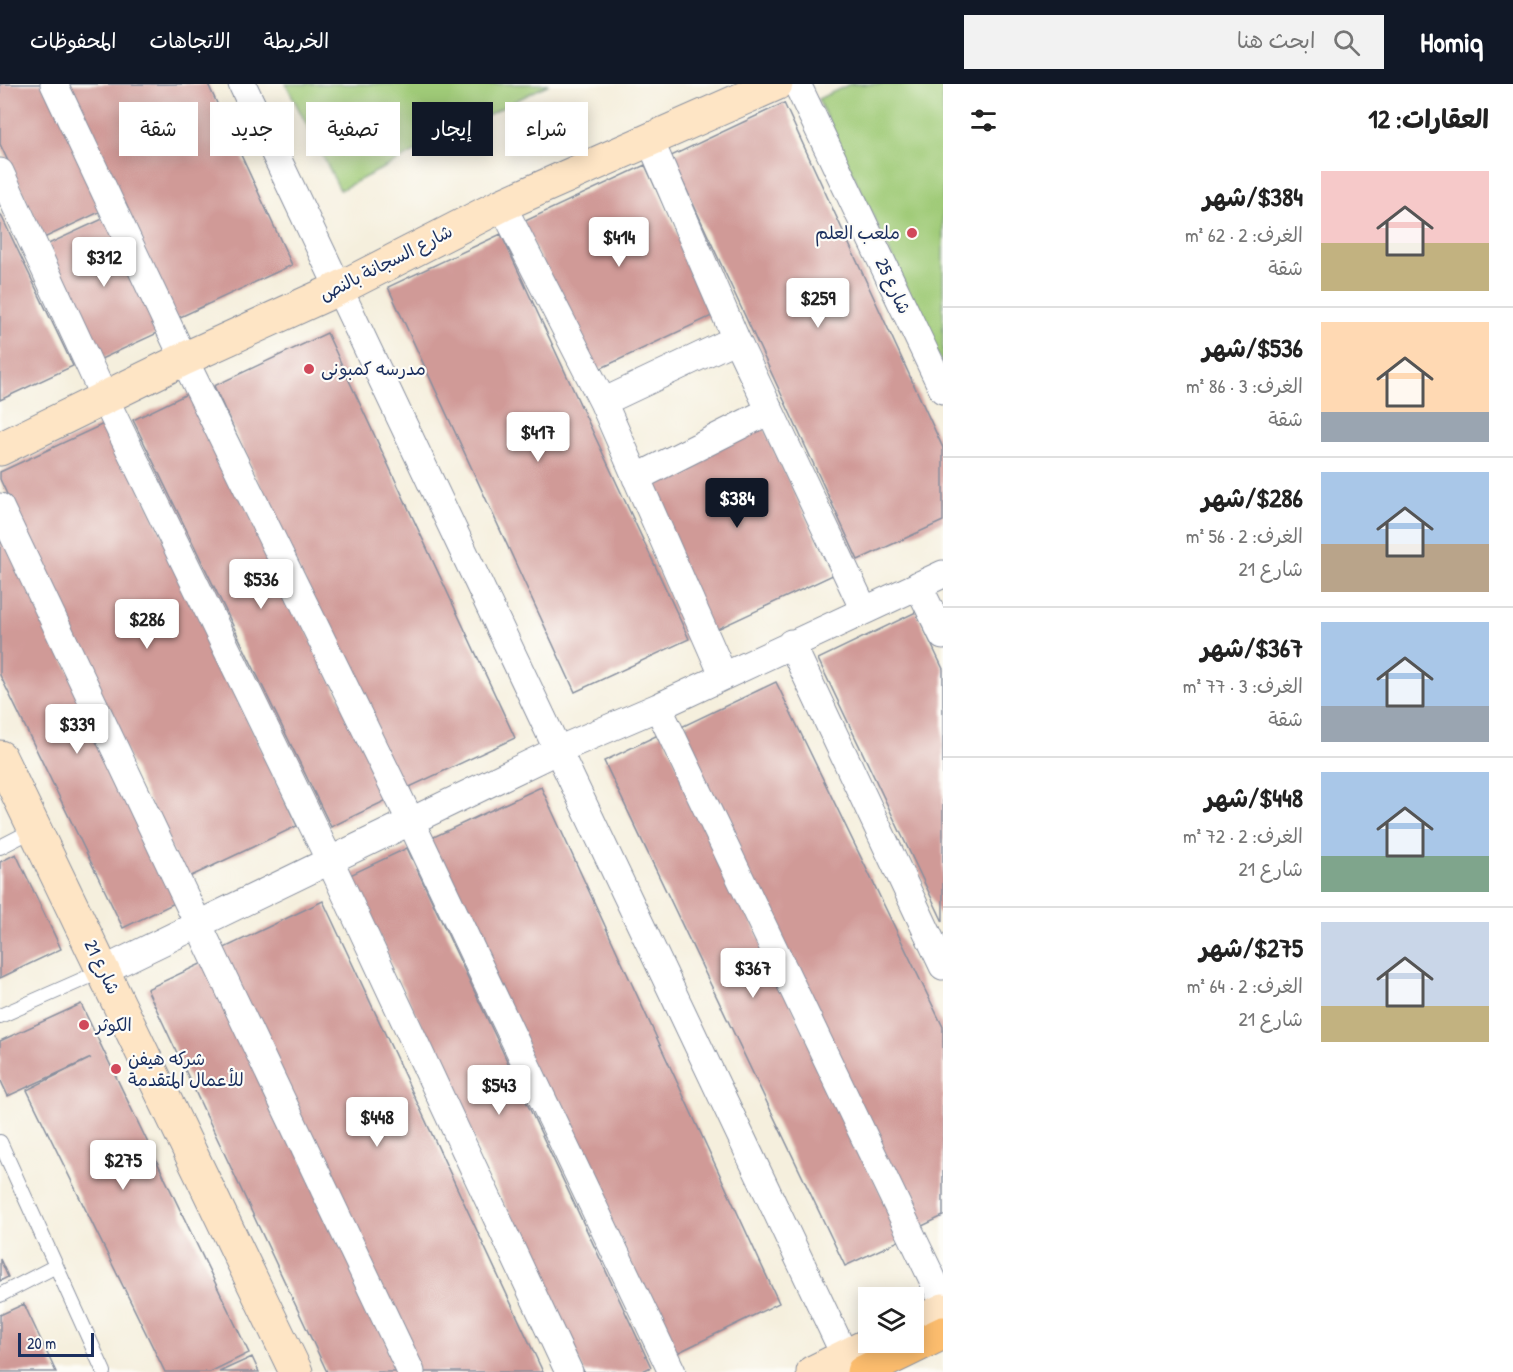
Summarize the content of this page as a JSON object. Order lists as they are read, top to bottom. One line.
{"streets":{"street":["شارع السجانة بالنص","شارع 25","شارع 21"]},"places":["ملعب العلم","مدرسه كمبونى","الكوثر","شركه هيفن للأعمال المتقدمة"],"scale_bar":"20 m","page":{"header":"Homiq","search":"ابحث هنا","nav":["الخريطة","الاتجاهات","المحفوظات"],"heading":"العقارات: 12","chip":["شراء","إيجار","تصفية","جديد","شقة"],"list":[{"name":"$384/شهر","note":"الغرف: 2 · 62 m² · شقة"},{"name":"$536/شهر","note":"الغرف: 3 · 86 m² · شقة"},{"name":"$286/شهر","note":"الغرف: 2 · 56 m² · شارع 21"},{"name":"$367/شهر","note":"الغرف: 3 · 77 m² · شقة"},{"name":"$448/شهر","note":"الغرف: 2 · 72 m² · شارع 21"},{"name":"$275/شهر","note":"الغرف: 2 · 64 m² · شارع 21"}],"price":["$414","$312","$259","$417","$384","$536","$286","$339","$367","$543","$448","$275"],"scale":"20 m"}}
